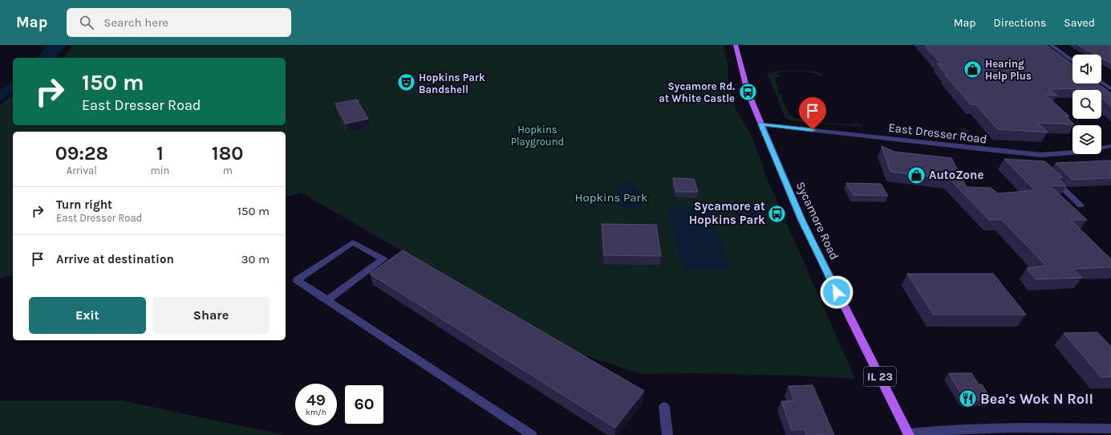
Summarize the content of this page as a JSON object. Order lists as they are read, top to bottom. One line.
{"streets":{"main road":["Sycamore Road","IL 23"],"street":["East Dresser Road"]},"crossings":[["East Dresser Road","Sycamore Road"]],"parks":["Hopkins Playground","Hopkins Park"],"places":{"shop":["Hearing Help Plus","AutoZone"],"theatre":["Hopkins Park Bandshell"],"bus stop":["Sycamore Rd. at White Castle","Sycamore at Hopkins Park"],"restaurant":["Bea's Wok N Roll"]},"page":{"header":"Map","search":"Search here","nav":["Map","Directions","Saved"],"turn":["150 m","East Dresser Road"],"eta":["09:28","Arrival","1","min","180","m"],"list":[{"name":"Turn right","note":"East Dresser Road","value":"150 m"},{"name":"Arrive at destination","value":"30 m"}],"buttons":["Exit","Share"],"speed":"49 km/h","limit":"60"}}
